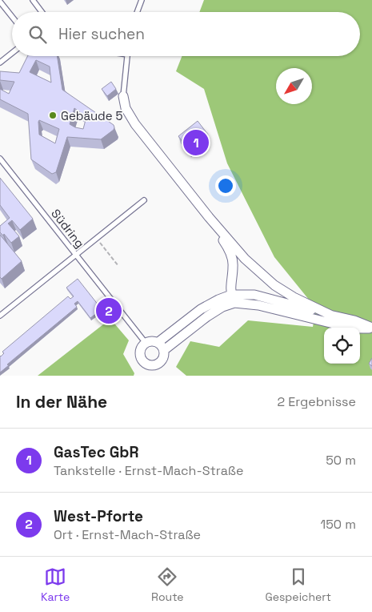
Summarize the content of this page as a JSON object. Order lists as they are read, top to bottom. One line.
{"streets":{"lane":["Südring"]},"places":["Gebäude 5"],"north":"bottom left","page":{"search":"Hier suchen","pins":["1","2"],"heading":["In der Nähe","2 Ergebnisse"],"list":[{"mark":"1","name":"GasTec GbR","note":"Tankstelle · Ernst-Mach-Straße","value":"50 m"},{"mark":"2","name":"West-Pforte","note":"Ort · Ernst-Mach-Straße","value":"150 m"}],"nav":["Karte","Route","Gespeichert"]}}
